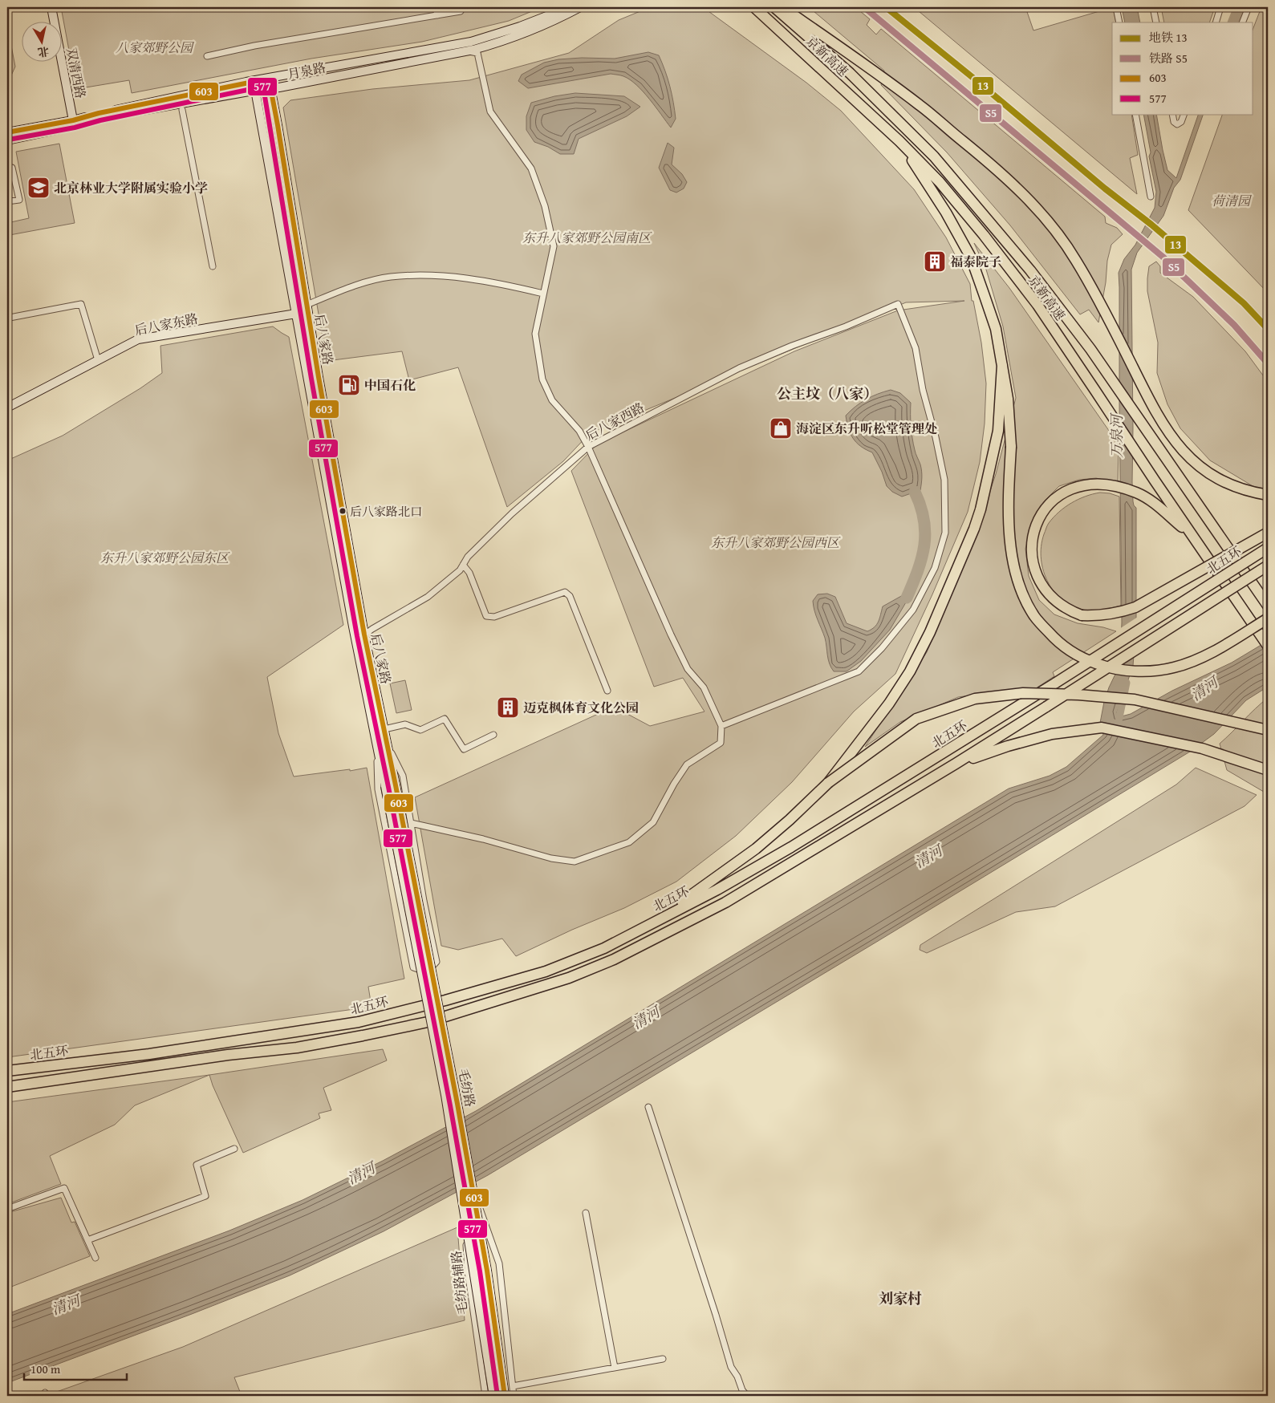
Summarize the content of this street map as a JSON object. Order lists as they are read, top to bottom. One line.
{"streets":{"highway":["京新高速","北五环"],"main road":["月泉路","双清西路","后八家东路","后八家路","毛纺路"],"street":["后八家西路","毛纺路辅路"]},"crossings":[["月泉路","双清西路"],["月泉路","后八家路"],["后八家东路","后八家路"],["后八家路","后八家西路"],["后八家路","毛纺路"]],"districts":["公主坟（八家）","刘家村"],"water":["万泉河","清河"],"parks":["八家郊野公园","荷清园","东升八家郊野公园南区","东升八家郊野公园西区","东升八家郊野公园东区"],"places":{"school or university":["北京林业大学附属实验小学"],"building":["福泰院子","迈克枫体育文化公园"],"fuel station":["中国石化"],"shop":["海淀区东升听松堂管理处"],"other":["后八家路北口"]},"lines":["metro line 13","rail line S5","transit line 603","transit line 577"],"legend":["地铁 13","铁路 S5","603","577"],"scale_bar":"100 m","north":"bottom"}
